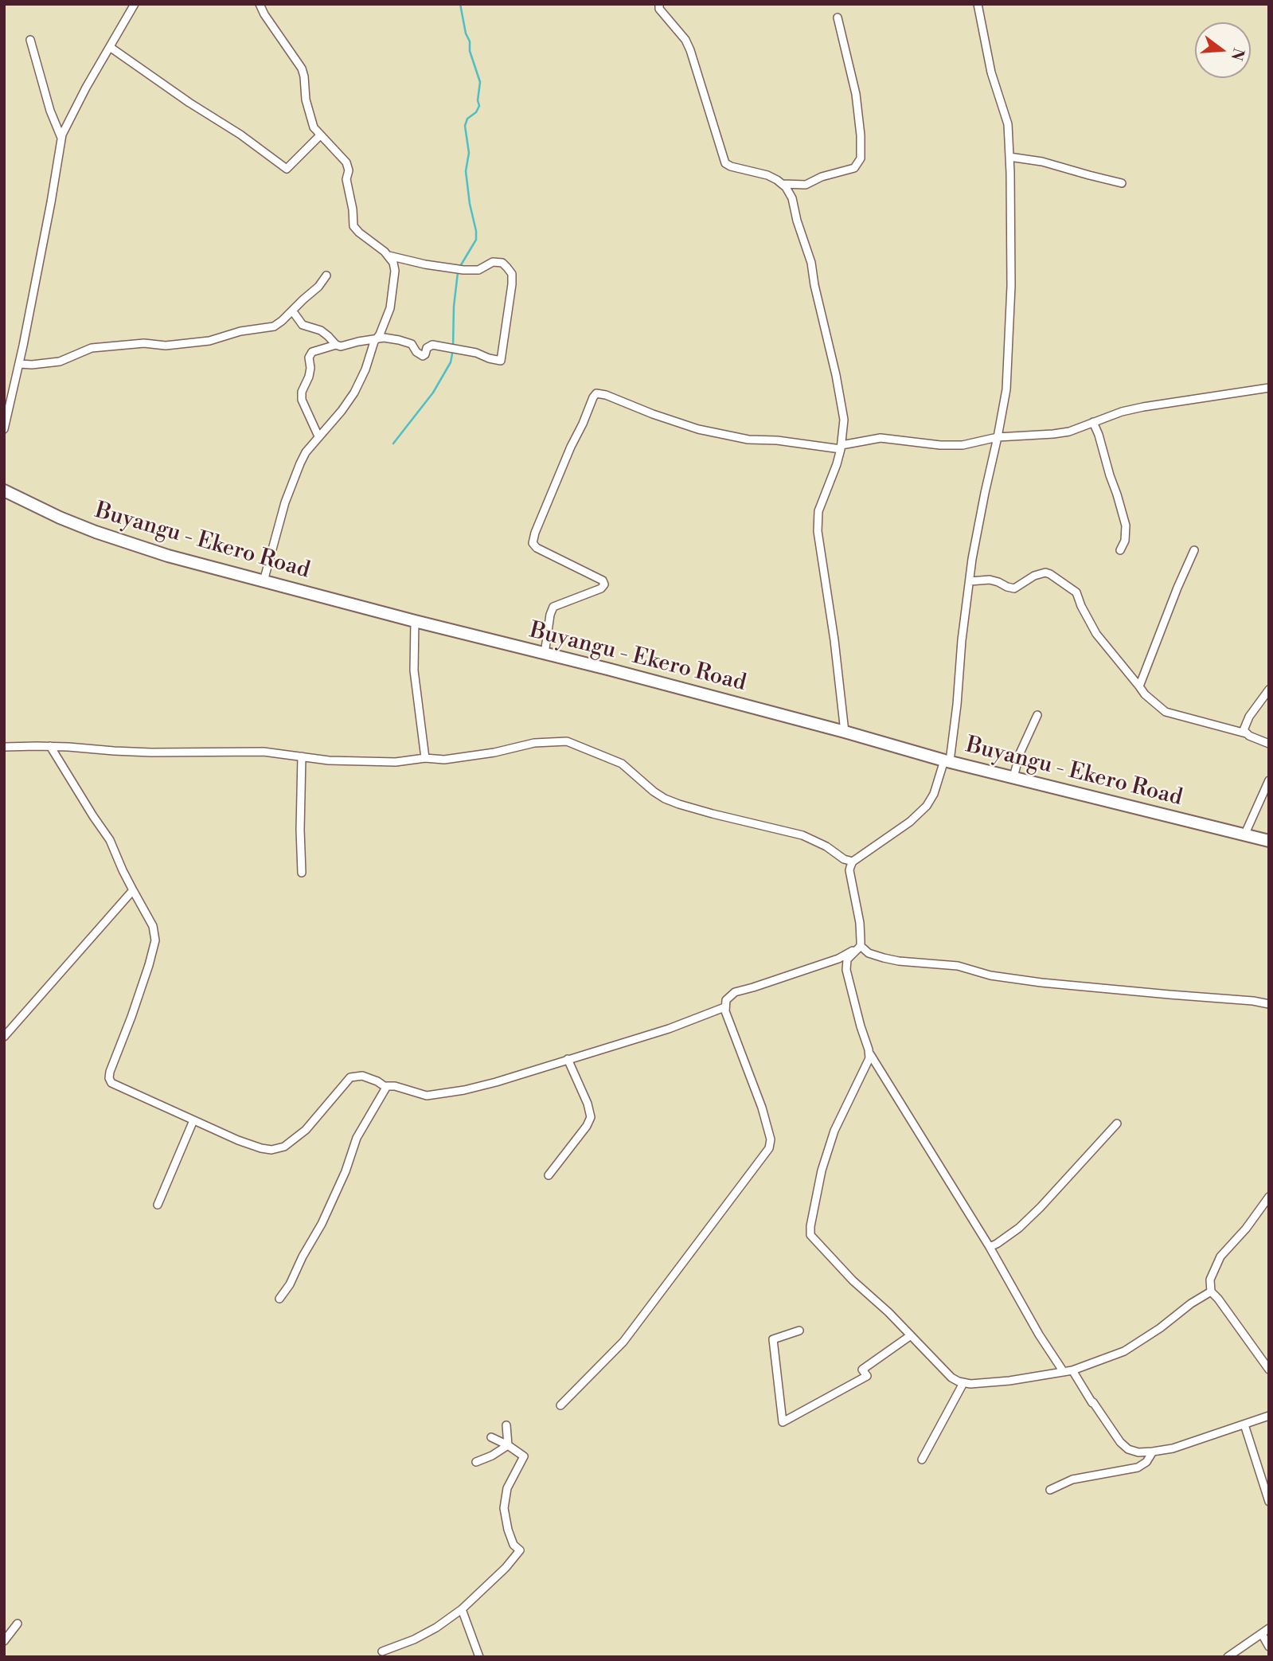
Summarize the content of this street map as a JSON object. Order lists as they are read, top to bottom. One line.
{"streets":{"main road":["Buyangu - Ekero Road"]},"north":"right"}
